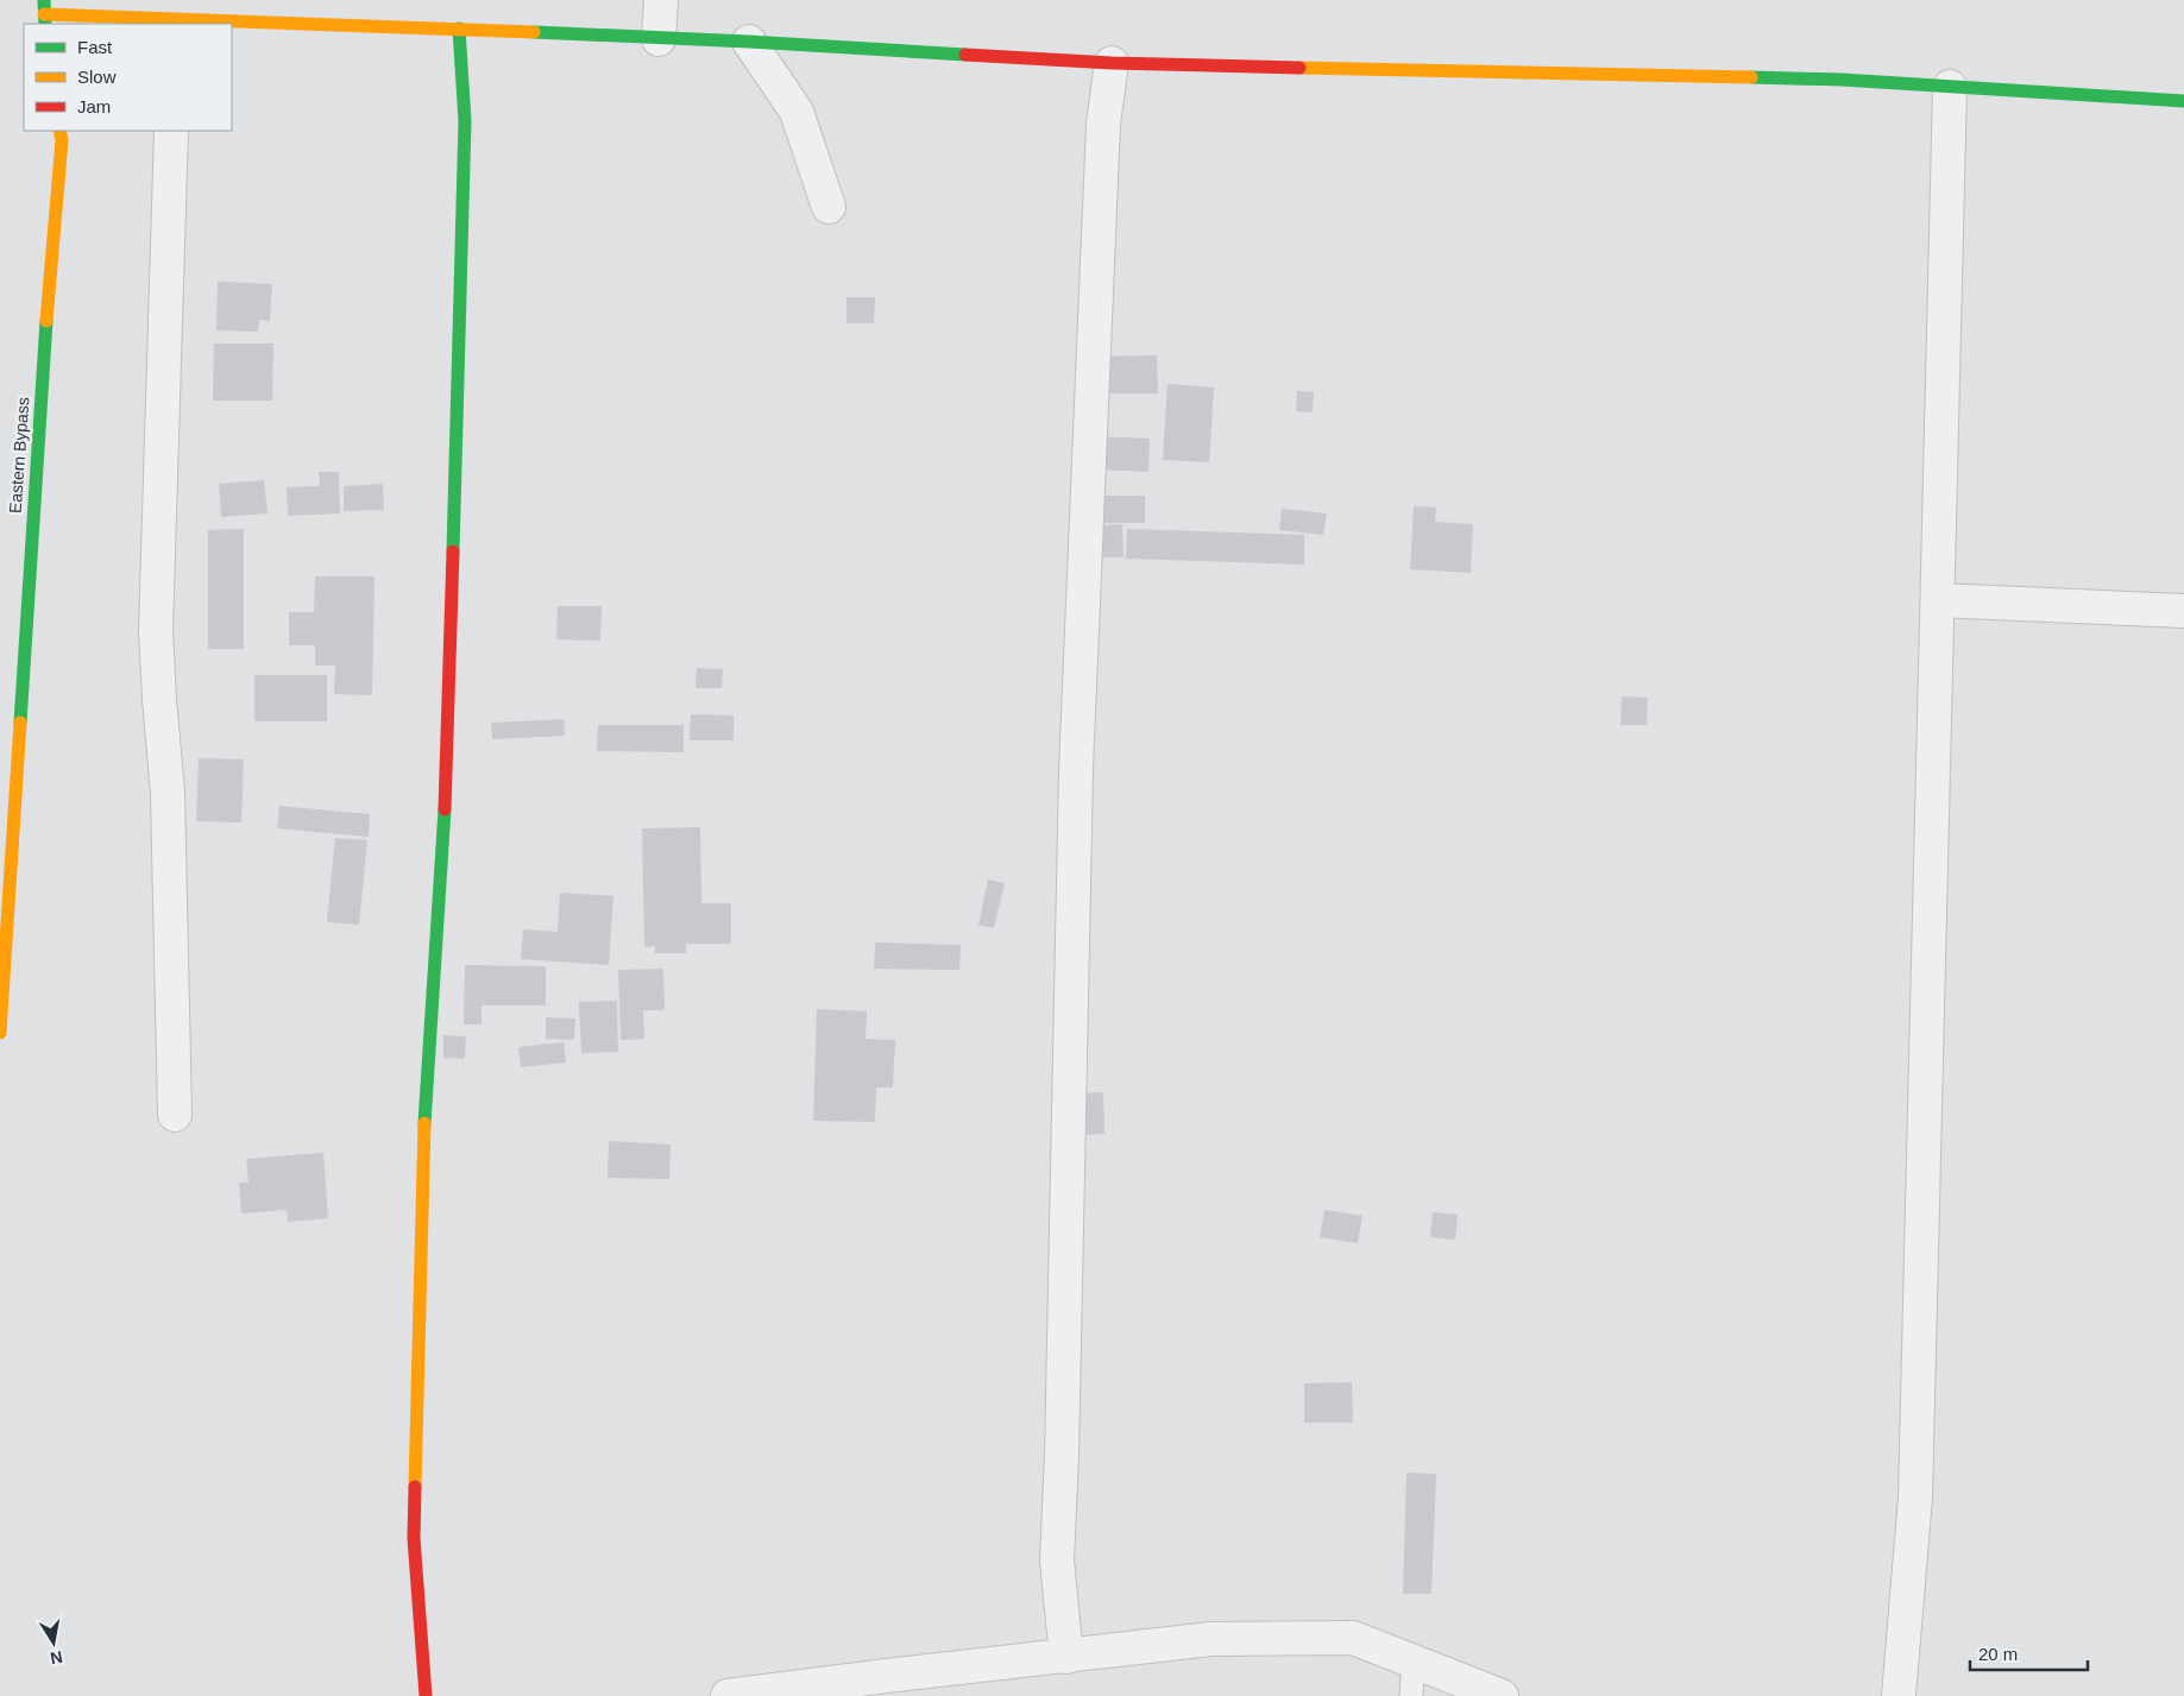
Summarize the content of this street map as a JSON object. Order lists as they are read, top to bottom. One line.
{"streets":{"street":["Eastern Bypass"]},"legend":["Fast","Slow","Jam"],"scale_bar":"20 m","north":"bottom"}
